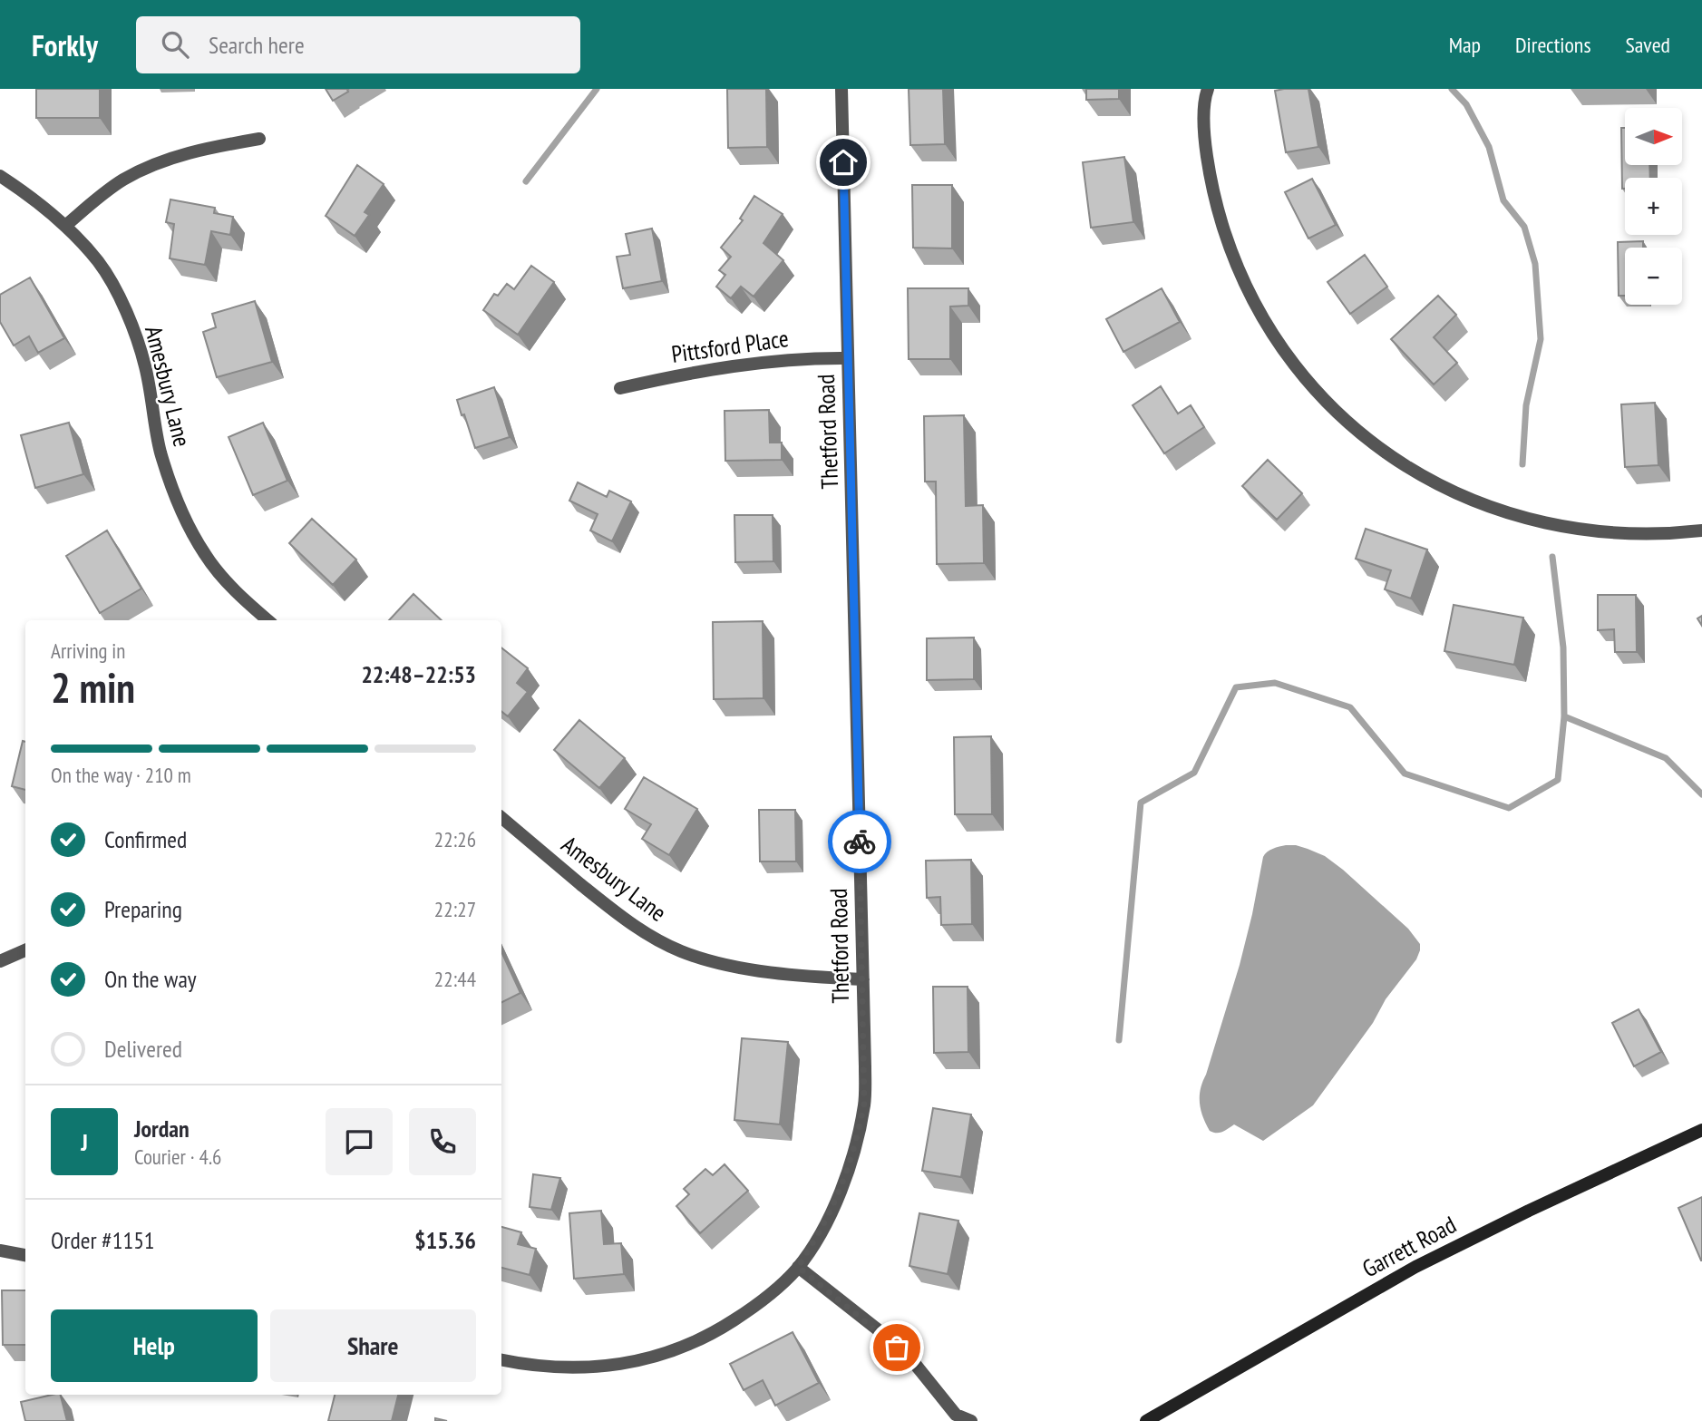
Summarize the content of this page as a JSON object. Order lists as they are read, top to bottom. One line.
{"streets":{"street":["Pittsford Place","Amesbury Lane","Thetford Road","Garrett Road"]},"crossings":[["Pittsford Place","Thetford Road"],["Amesbury Lane","Thetford Road"]],"north":"right","page":{"header":"Forkly","search":"Search here","nav":["Map","Directions","Saved"],"map_buttons":["+","−"],"heading":["2 min","Arriving in","22:48–22:53"],"panel":["Jordan","Courier · 4.6","Order #1151","$15.36"],"bar":"On the way · 210 m","list":[["Confirmed","22:26"],["Preparing","22:27"],["On the way","22:44"],"Delivered"],"round":"J","buttons":["Help","Share"]}}
